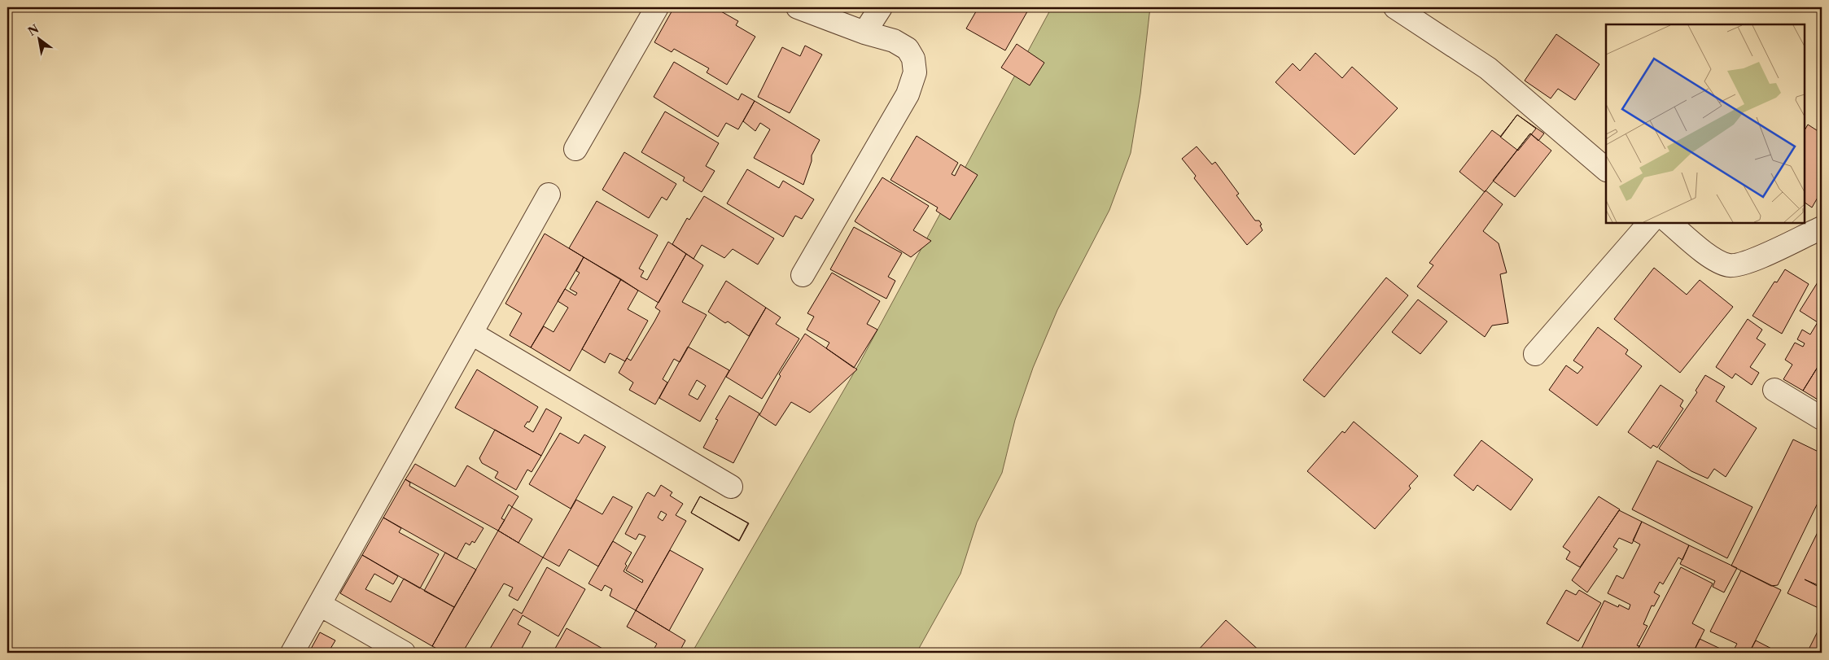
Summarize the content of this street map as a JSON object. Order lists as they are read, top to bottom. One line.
{"north":"top left"}
